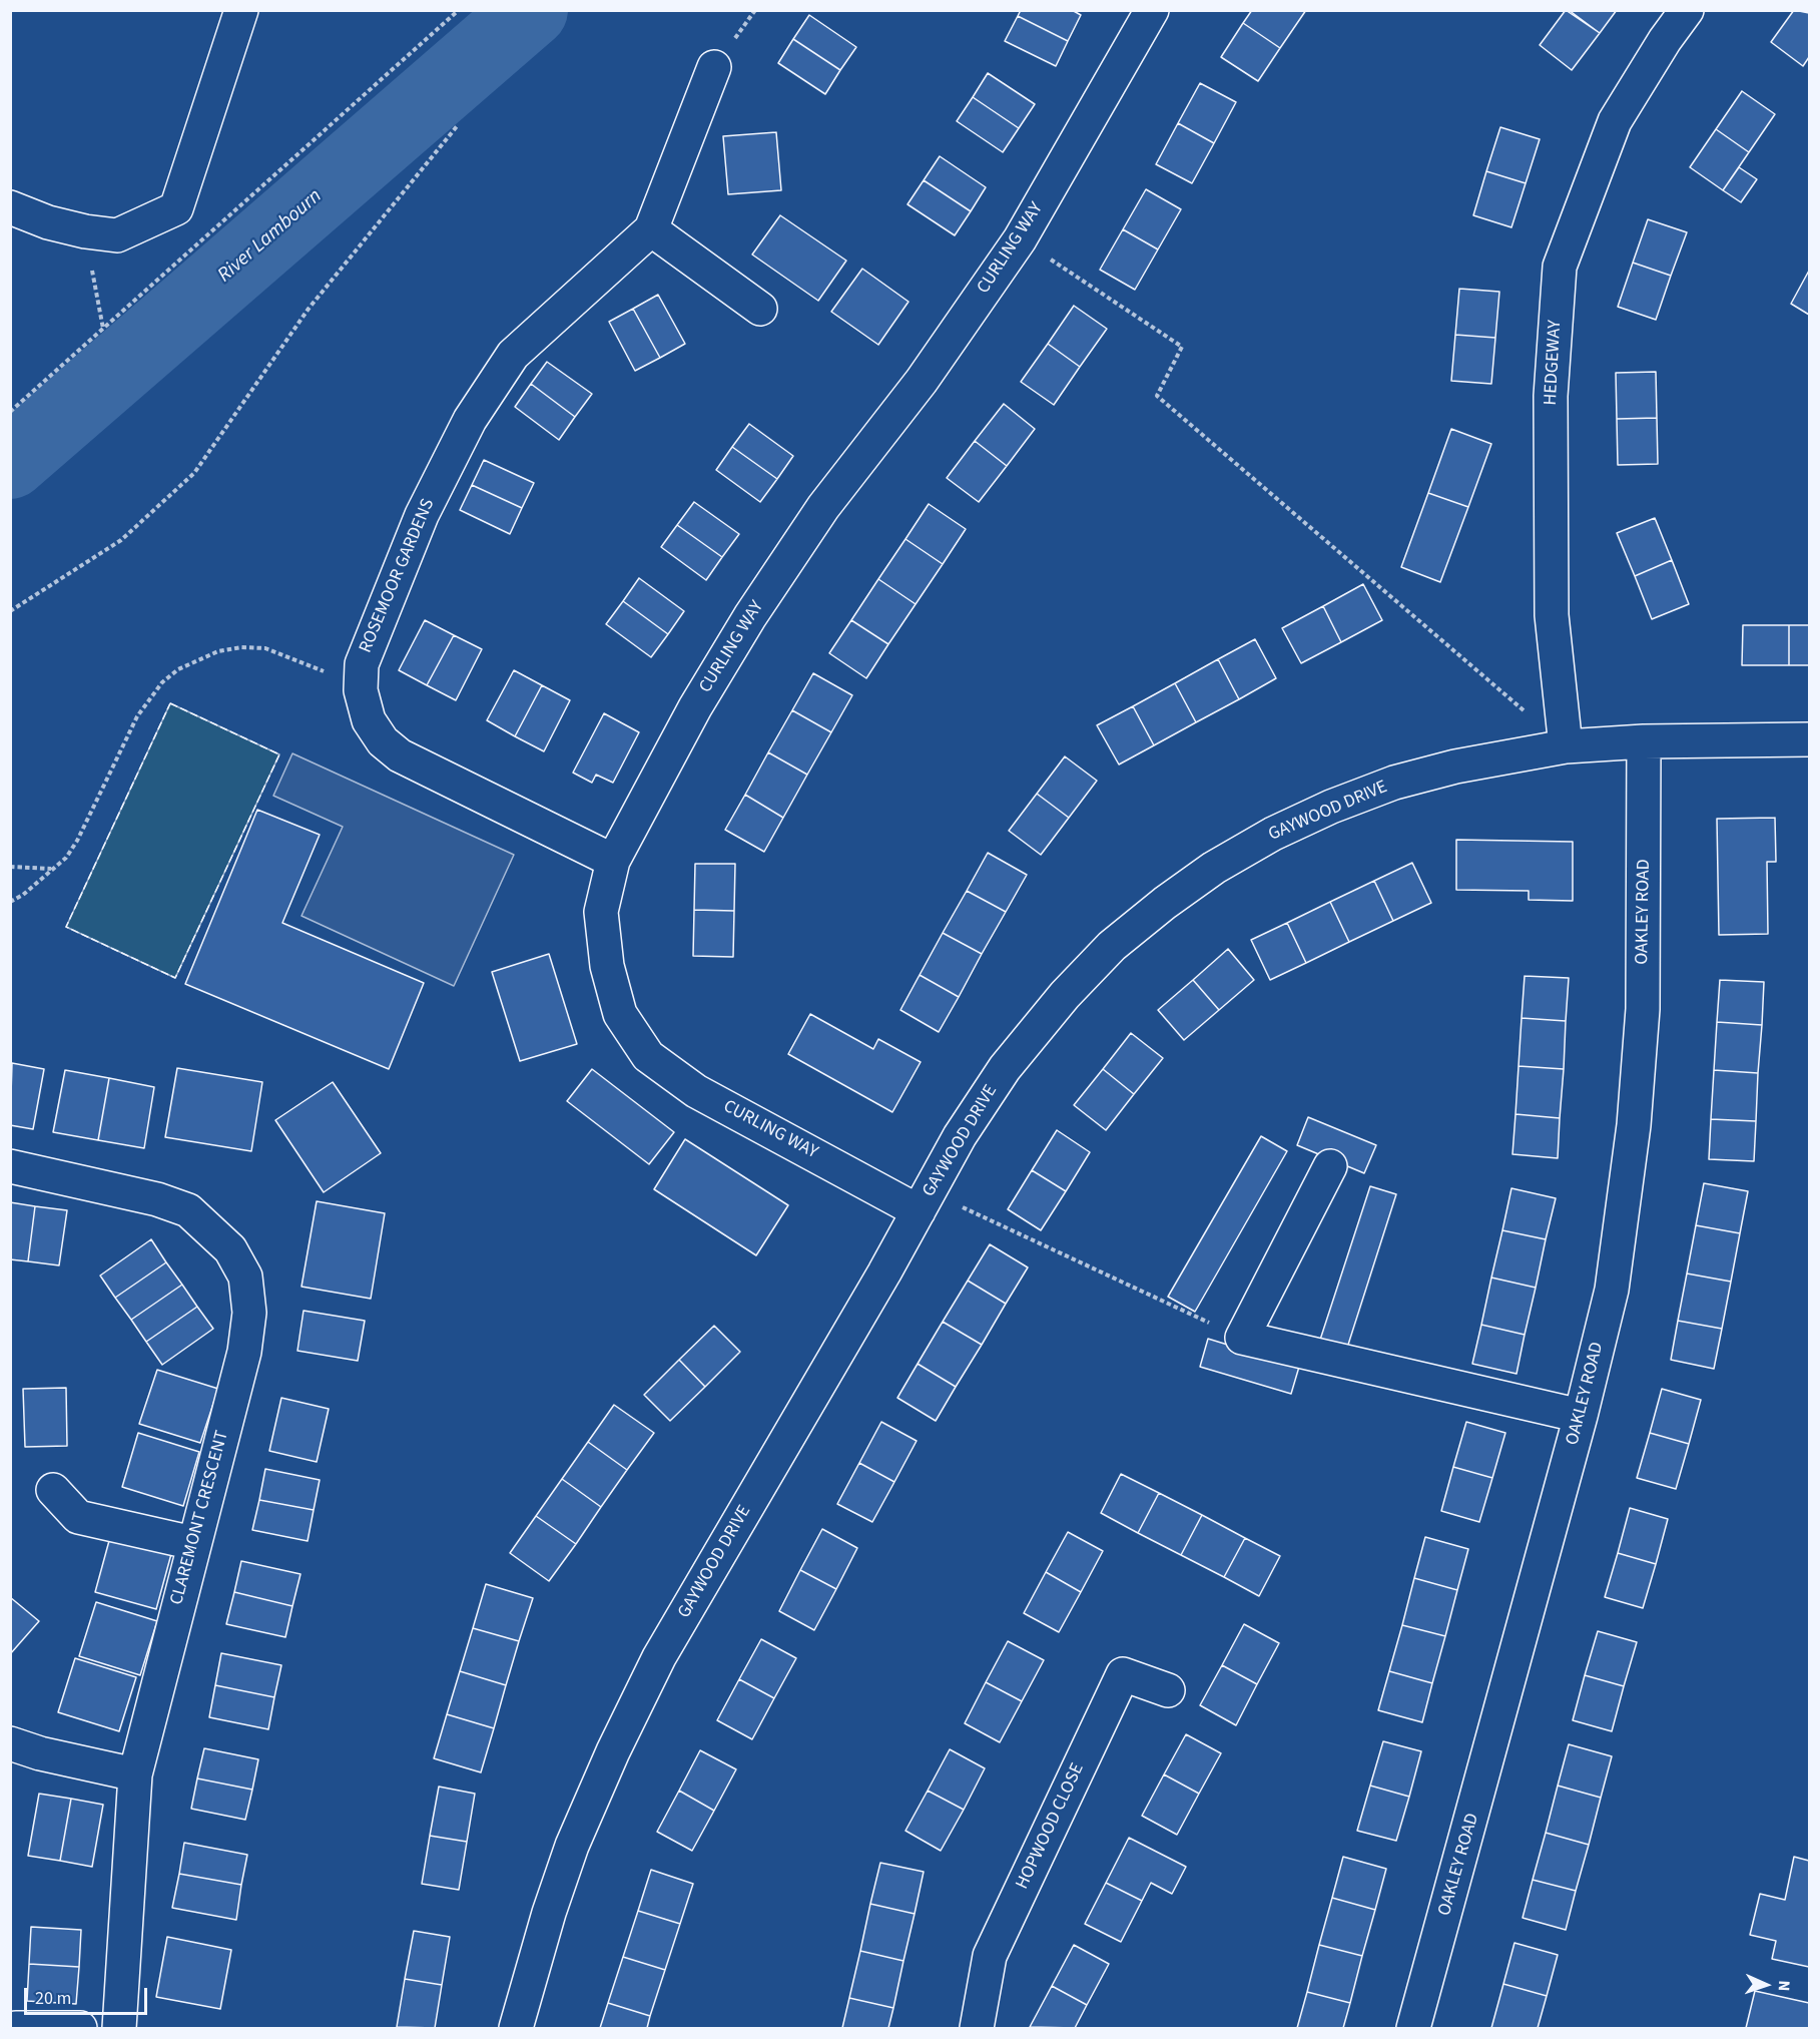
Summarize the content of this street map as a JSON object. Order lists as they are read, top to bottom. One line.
{"streets":{"street":["CURLING WAY","HEDGEWAY","ROSEMOOR GARDENS","GAYWOOD DRIVE","OAKLEY ROAD","CLAREMONT CRESCENT","HOPWOOD CLOSE"]},"crossings":[["CURLING WAY","ROSEMOOR GARDENS"],["CURLING WAY","GAYWOOD DRIVE"],["HEDGEWAY","GAYWOOD DRIVE"],["GAYWOOD DRIVE","OAKLEY ROAD"]],"water":["River Lambourn"],"scale_bar":"20 m","north":"right"}
